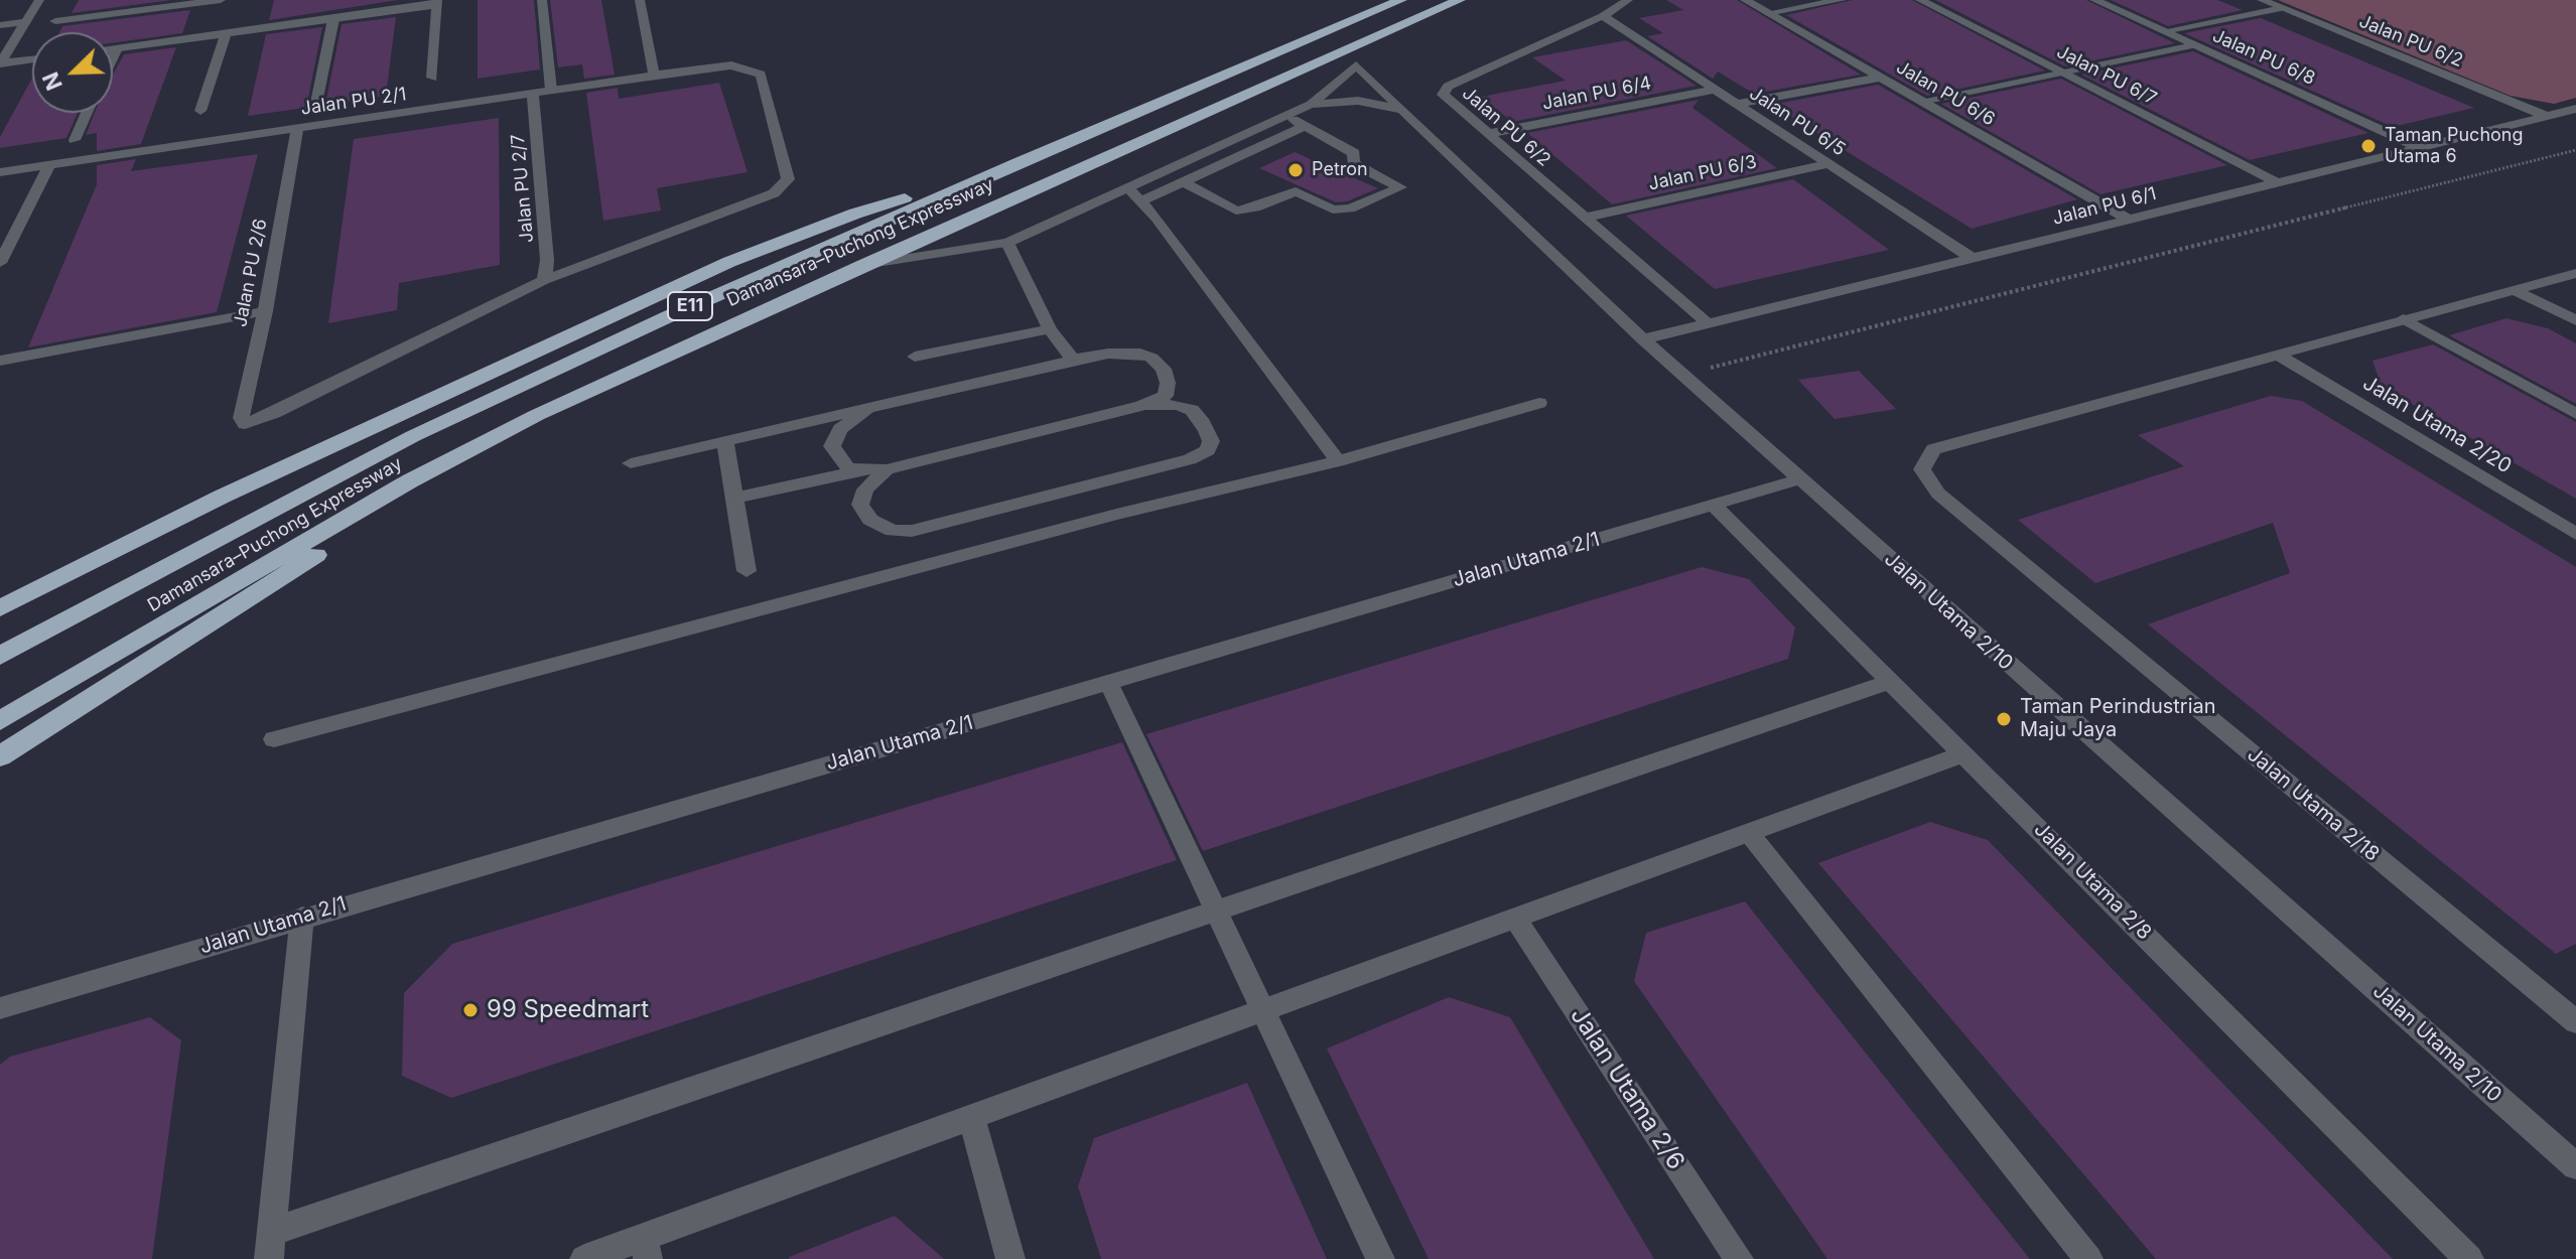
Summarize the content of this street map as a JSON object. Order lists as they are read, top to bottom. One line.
{"streets":{"highway":["Damansara–Puchong Expressway","E11"],"street":["Jalan PU 6/2","Jalan PU 6/8","Jalan PU 6/7","Jalan PU 6/4","Jalan PU 6/6","Jalan PU 2/1","Jalan PU 6/5","Jalan PU 6/3","Jalan PU 2/7","Jalan PU 6/1","Jalan PU 2/6","Jalan Utama 2/20","Jalan Utama 2/1","Jalan Utama 2/10","Jalan Utama 2/18","Jalan Utama 2/8","Jalan Utama 2/6"]},"crossings":[["Jalan PU 6/2","Jalan PU 6/4"],["Jalan PU 6/2","Jalan PU 6/5"],["Jalan PU 6/2","Jalan PU 6/3"],["Jalan PU 6/2","Jalan PU 6/1"],["Jalan PU 6/8","Jalan PU 6/1"],["Jalan PU 6/7","Jalan PU 6/1"],["Jalan PU 6/4","Jalan PU 6/5"],["Jalan PU 6/6","Jalan PU 6/1"],["Jalan PU 2/1","Jalan PU 2/7"],["Jalan PU 2/1","Jalan PU 2/6"],["Jalan PU 6/5","Jalan PU 6/3"],["Jalan PU 6/5","Jalan PU 6/1"],["Jalan PU 2/7","Jalan PU 2/6"],["Jalan PU 6/1","Jalan Utama 2/10"],["Jalan Utama 2/20","Jalan Utama 2/18"],["Jalan Utama 2/1","Jalan Utama 2/10"],["Jalan Utama 2/1","Jalan Utama 2/8"]],"places":["Taman Puchong Utama 6","Petron","Taman Perindustrian Maju Jaya","99 Speedmart"],"north":"bottom left"}
